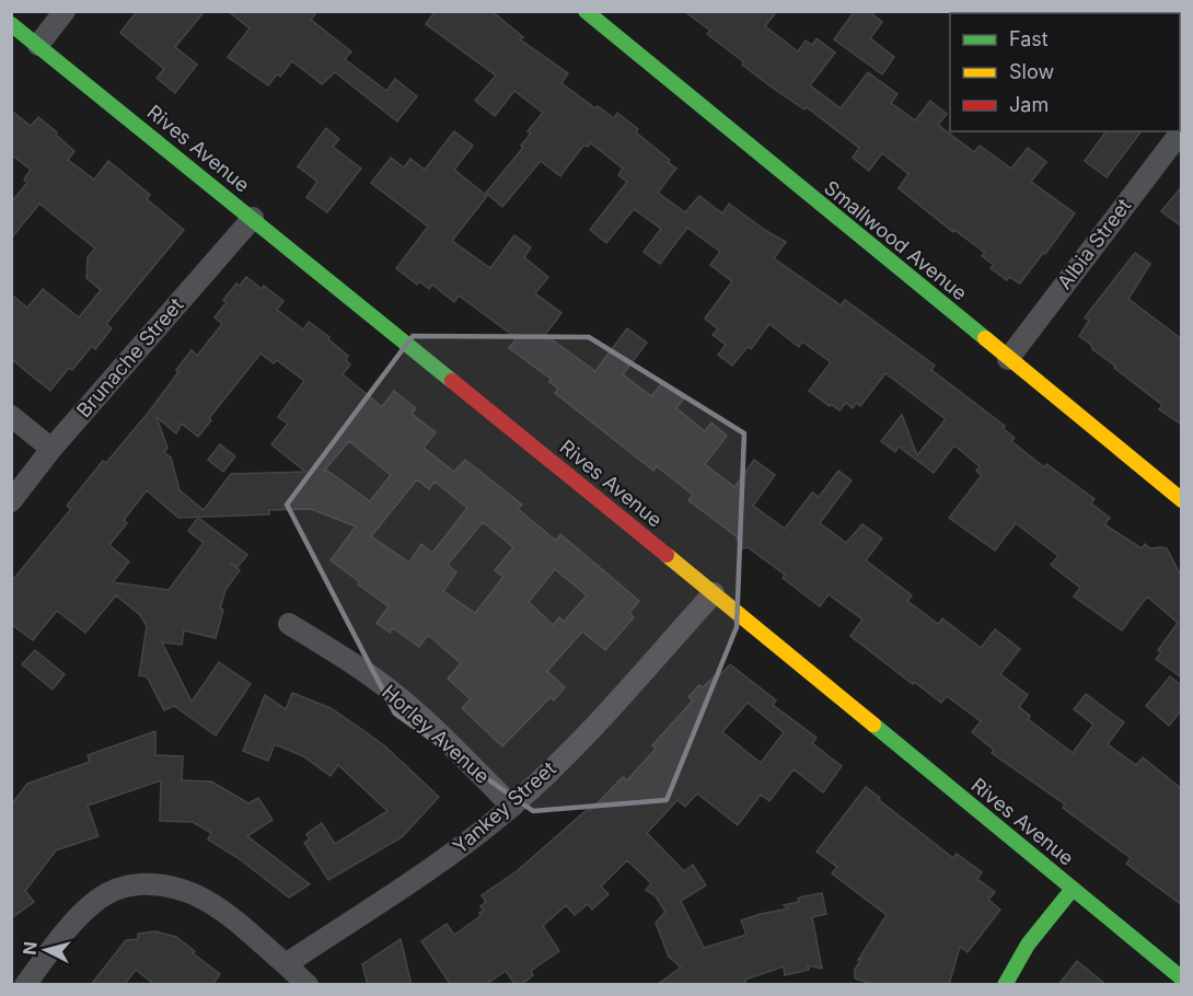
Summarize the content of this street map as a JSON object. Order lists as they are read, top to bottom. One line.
{"streets":{"street":["Rives Avenue","Smallwood Avenue","Albia Street","Brunache Street","Horley Avenue","Yankey Street"]},"crossings":[["Rives Avenue","Brunache Street"],["Rives Avenue","Yankey Street"],["Smallwood Avenue","Albia Street"],["Horley Avenue","Yankey Street"]],"legend":["Fast","Slow","Jam"],"north":"left"}
